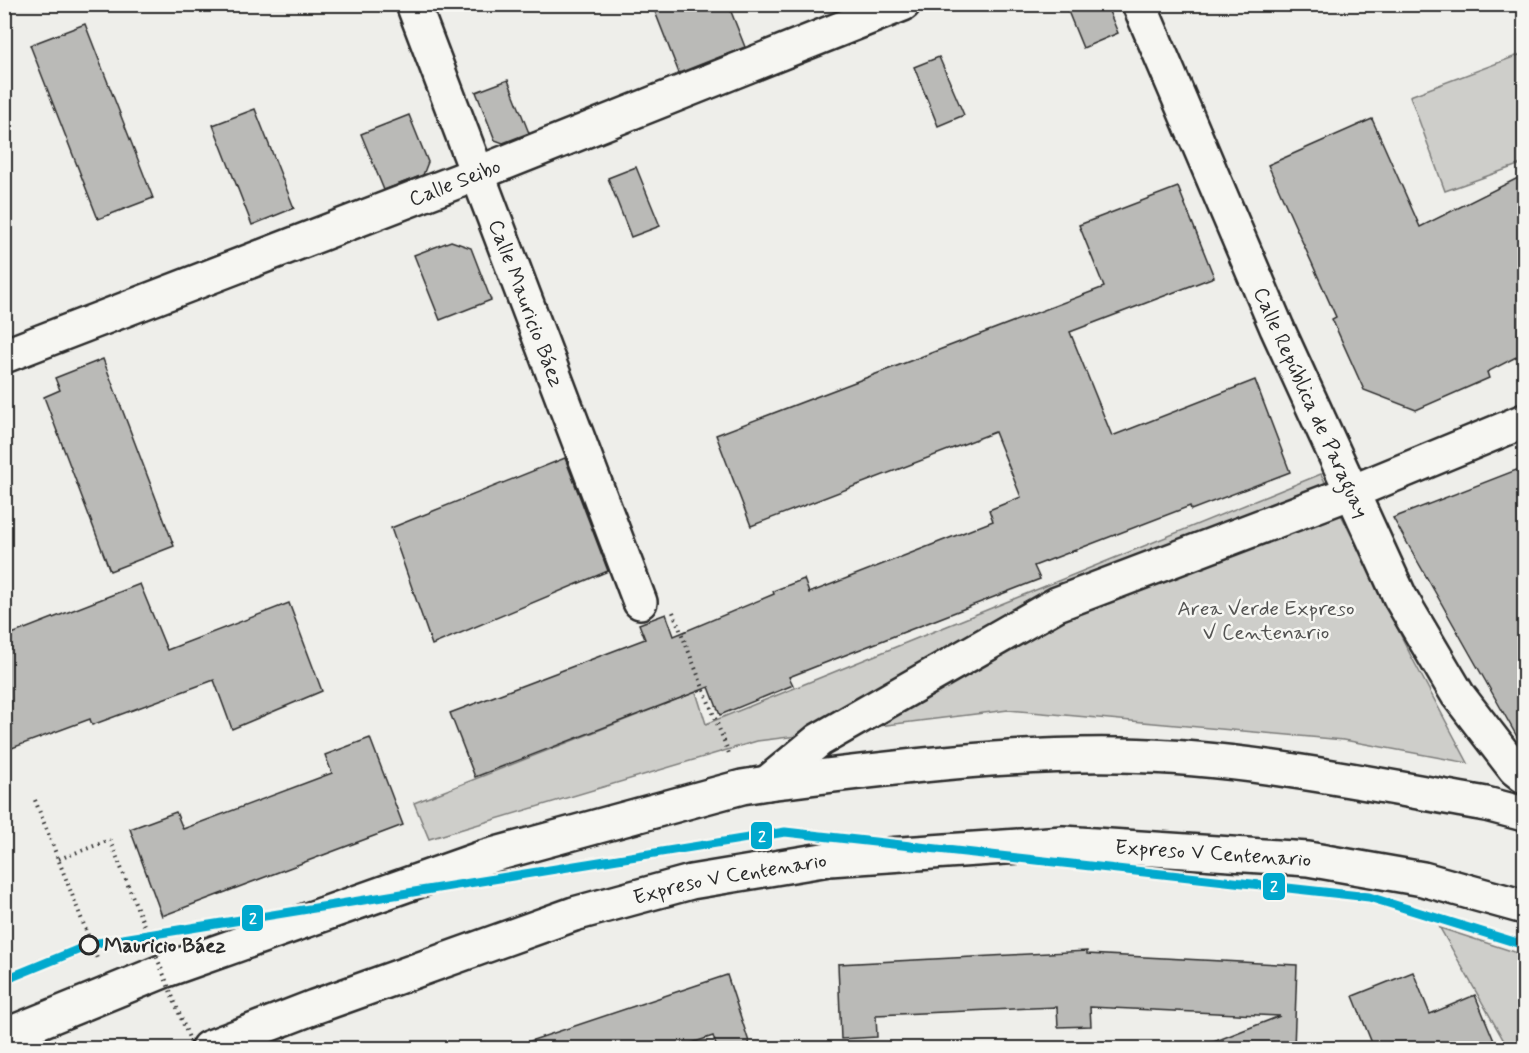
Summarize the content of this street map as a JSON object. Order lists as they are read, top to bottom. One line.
{"streets":{"street":["Calle Seibo","Calle Mauricio Báez","Calle República de Paraguay","Expreso V Centenario"]},"crossings":[["Calle Seibo","Calle Mauricio Báez"]],"parks":["Area Verde Expreso V Centenario"],"places":["Mauricio Báez"],"lines":["transit line 2"]}
